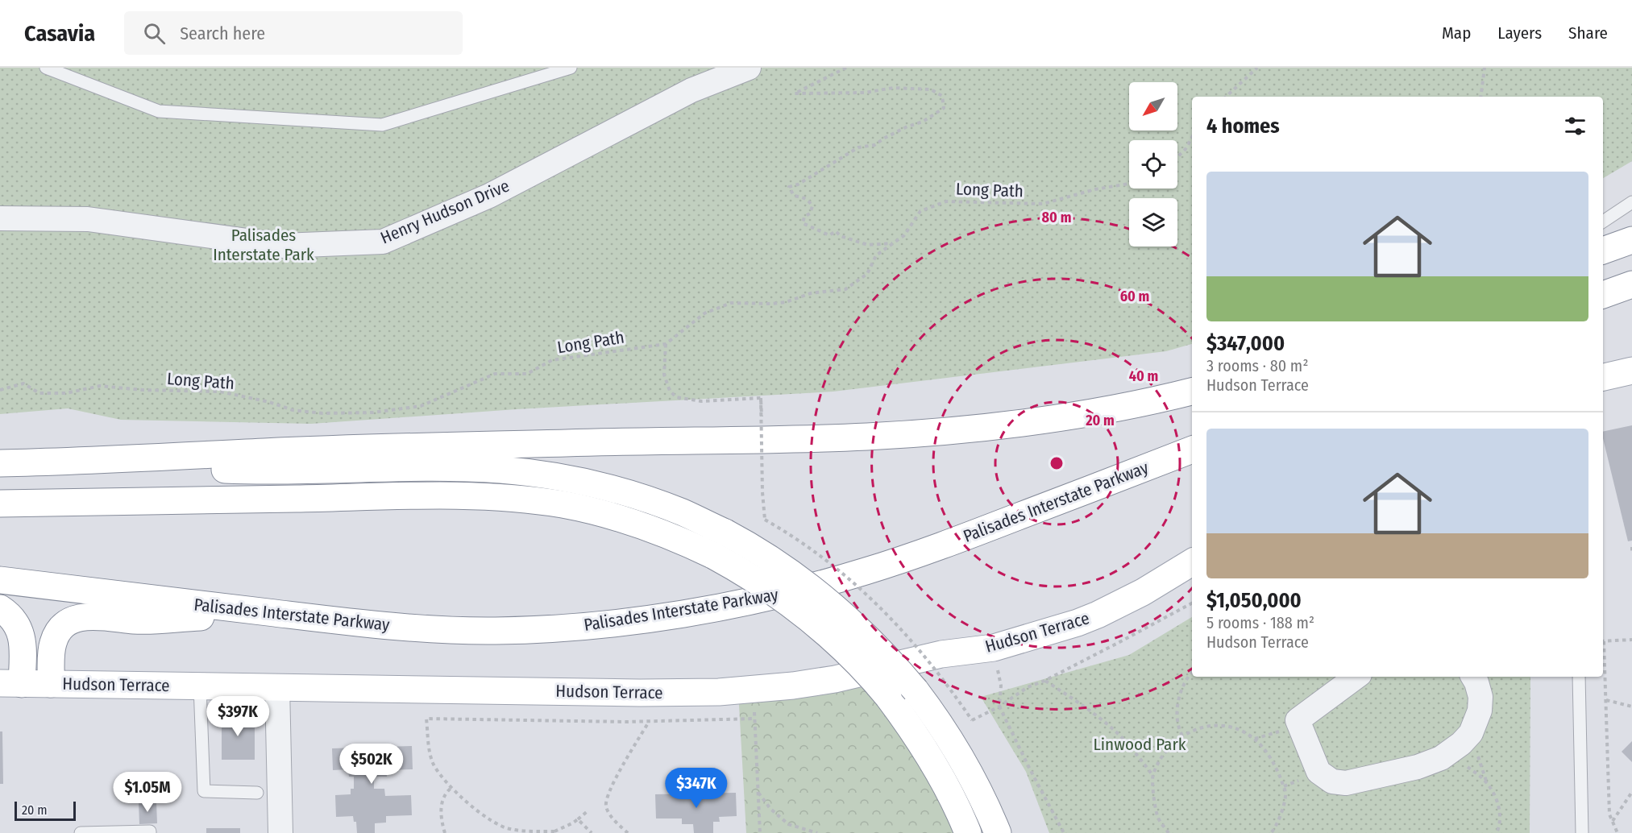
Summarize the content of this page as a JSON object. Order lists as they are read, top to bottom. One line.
{"streets":{"main road":["Palisades Interstate Parkway","Hudson Terrace"],"street":["Henry Hudson Drive"],"path":["Long Path"]},"parks":["Palisades Interstate Park","Linwood Park"],"scale_bar":"20 m","north":"bottom left","page":{"header":"Casavia","search":"Search here","nav":["Map","Layers","Share"],"heading":"4 homes","list":[{"name":"$347,000","note":"3 rooms · 80 m² · Hudson Terrace"},{"name":"$1,050,000","note":"5 rooms · 188 m² · Hudson Terrace"}],"price":["$397K","$502K","$347K","$1.05M"],"scale":"20 m"},"rings":["80 m","60 m","40 m","20 m"]}
